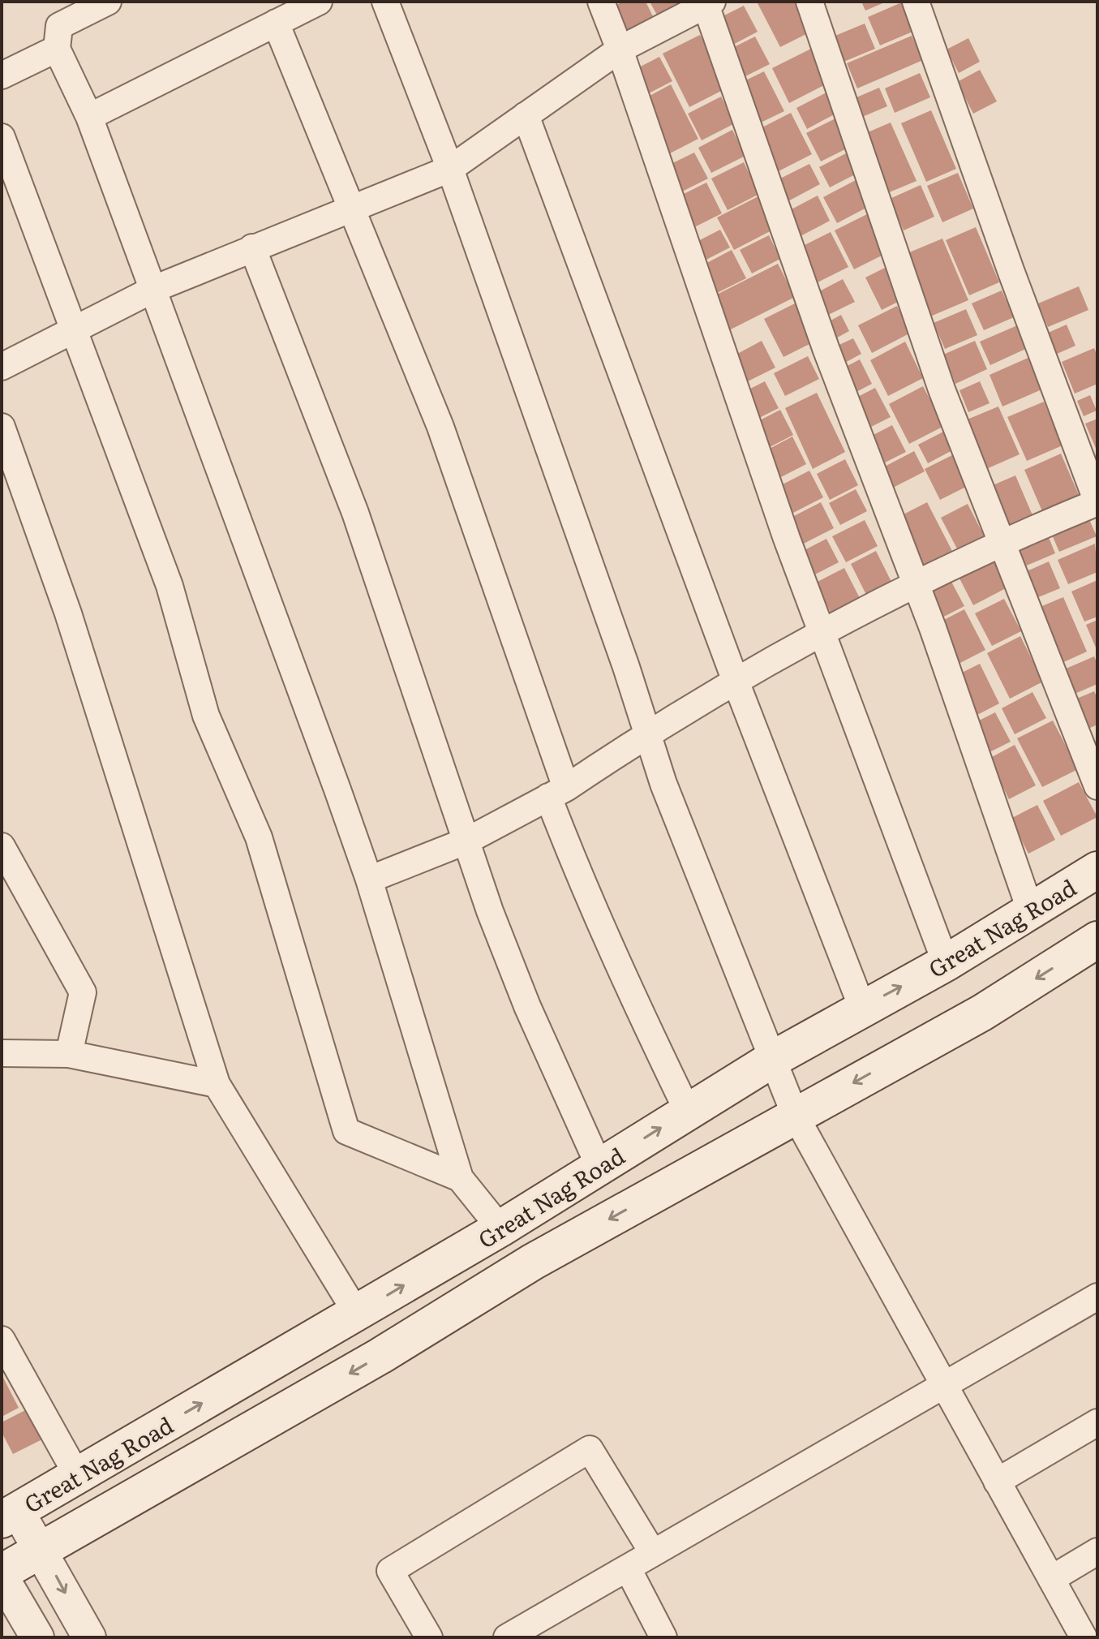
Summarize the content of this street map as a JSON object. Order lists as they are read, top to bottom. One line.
{"streets":{"main road":["Great Nag Road"]}}
